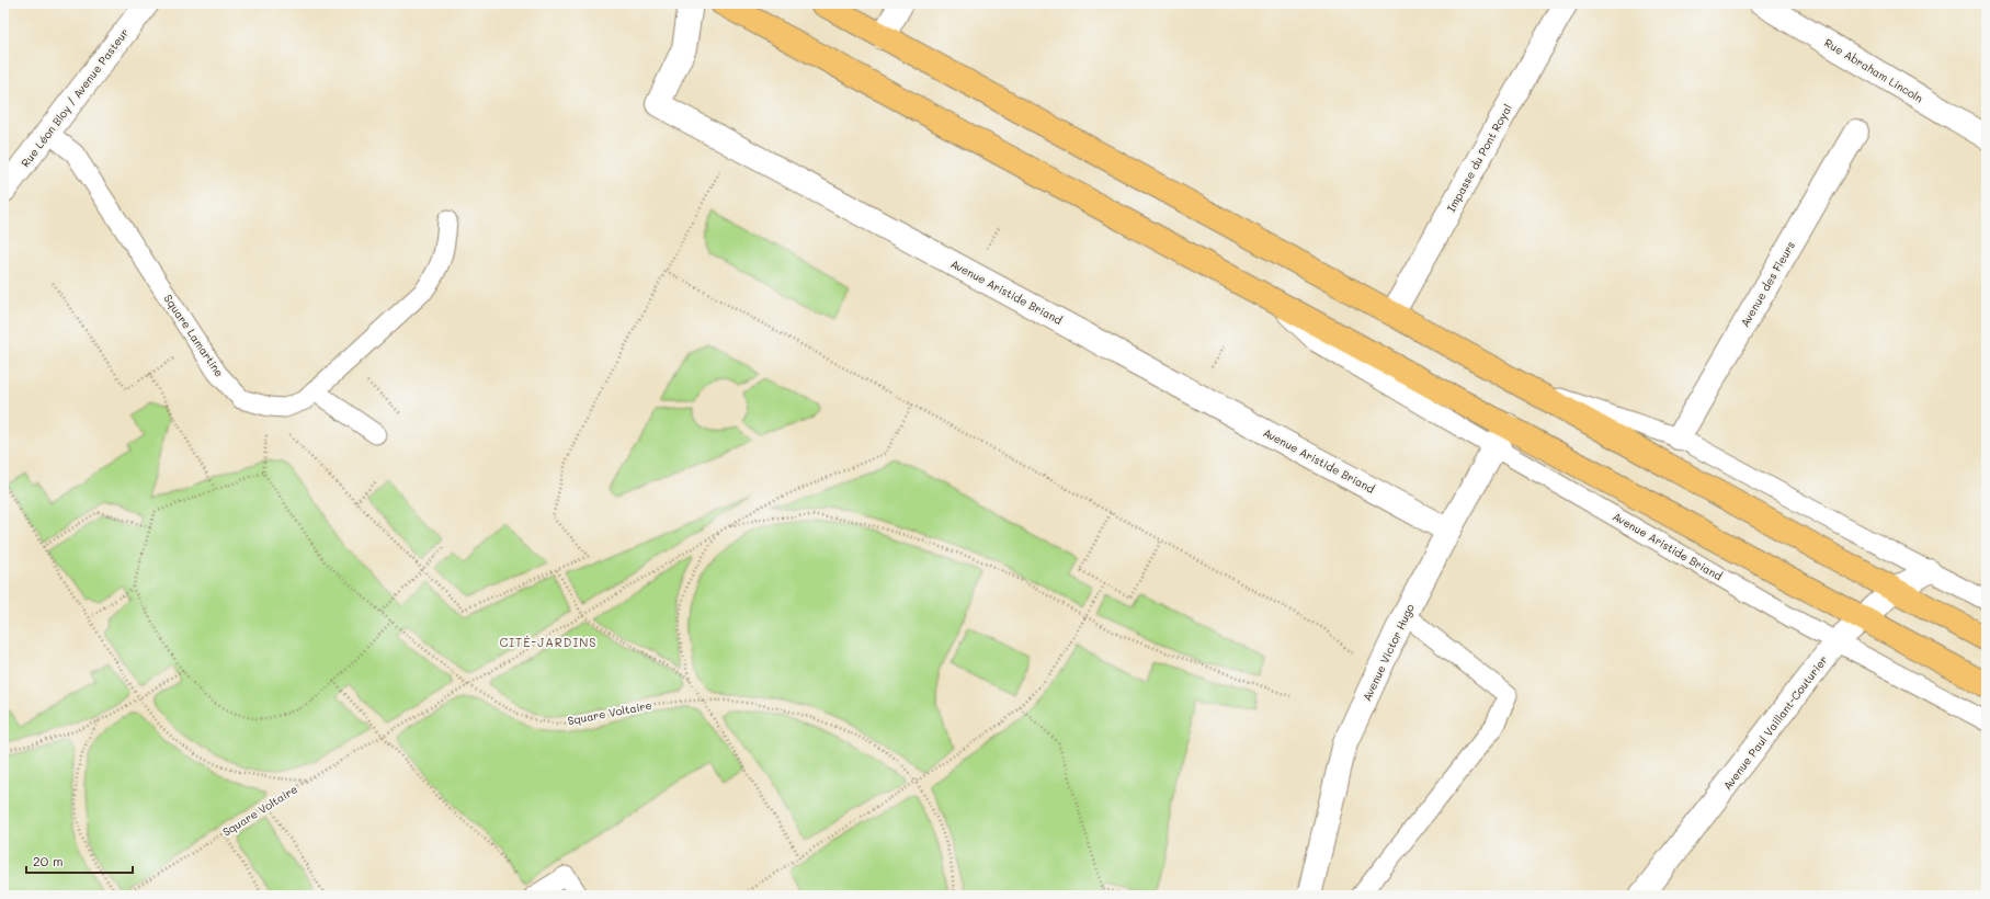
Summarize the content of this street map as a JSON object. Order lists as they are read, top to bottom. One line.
{"streets":{"main road":["Avenue Aristide Briand"],"street":["Rue Abraham Lincoln","Rue Léon Bloy / Avenue Pasteur","Impasse du Pont Royal","Avenue des Fleurs","Avenue Victor Hugo","Avenue Paul Vaillant-Couturier"],"lane":["Square Lamartine"],"path":["Square Voltaire"]},"crossings":[["Rue Léon Bloy / Avenue Pasteur","Square Lamartine"],["Avenue Aristide Briand","Avenue Victor Hugo"],["Avenue Aristide Briand","Avenue Paul Vaillant-Couturier"]],"districts":["CITÉ-JARDINS"],"scale_bar":"20 m"}
